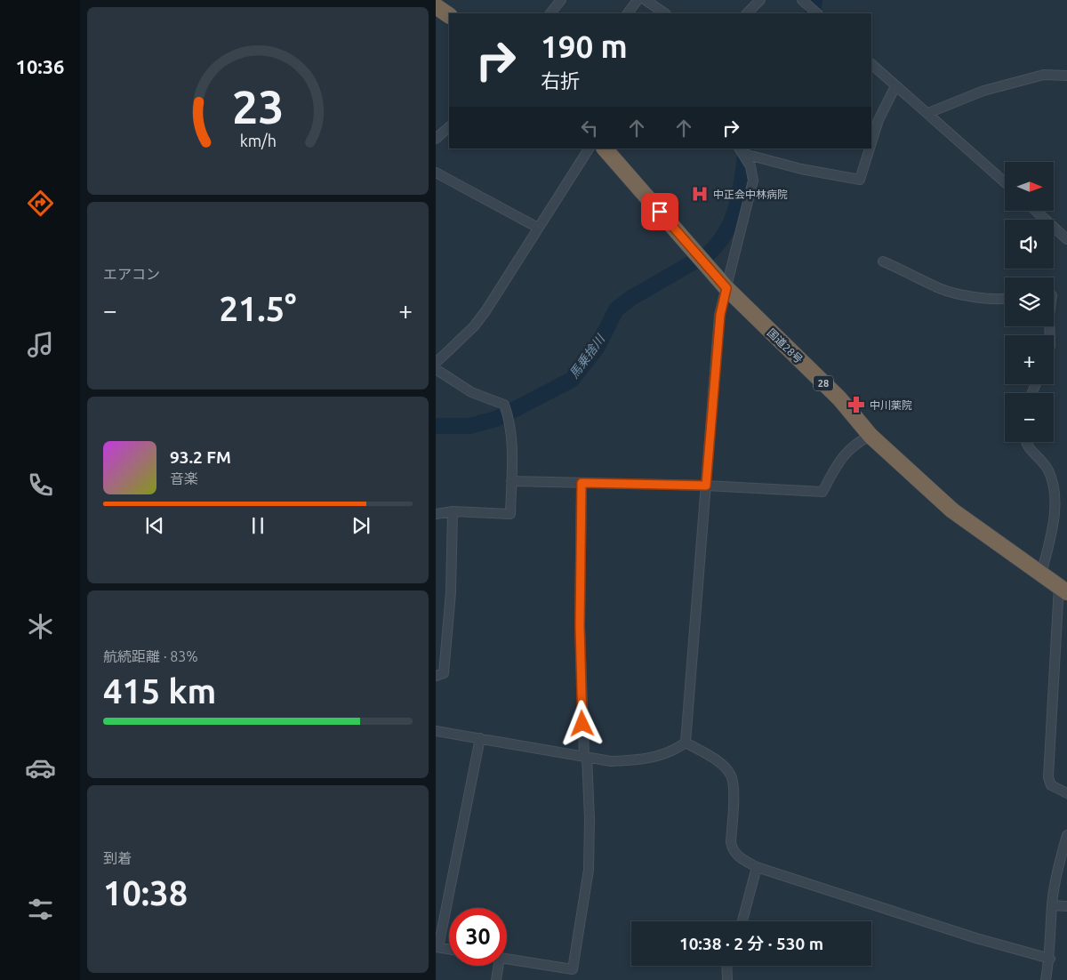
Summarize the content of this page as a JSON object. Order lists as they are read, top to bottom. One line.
{"streets":{"highway":["国道28号","28"]},"water":["馬乗捨川"],"places":{"hospital":["中正会中林病院"],"pharmacy":["中川薬院"]},"north":"right","page":{"tabs":"10:36","turn":["190 m","右折"],"map_buttons":["+","−"],"tile":["エアコン",["航続距離 · 83%","415 km"],["到着","10:38"]],"heat":["−","21.5°","+"],"song":["93.2 FM","音楽"],"limit":"30","trip":"10:38 · 2 分 · 530 m","gauge":["23","km/h"]}}
